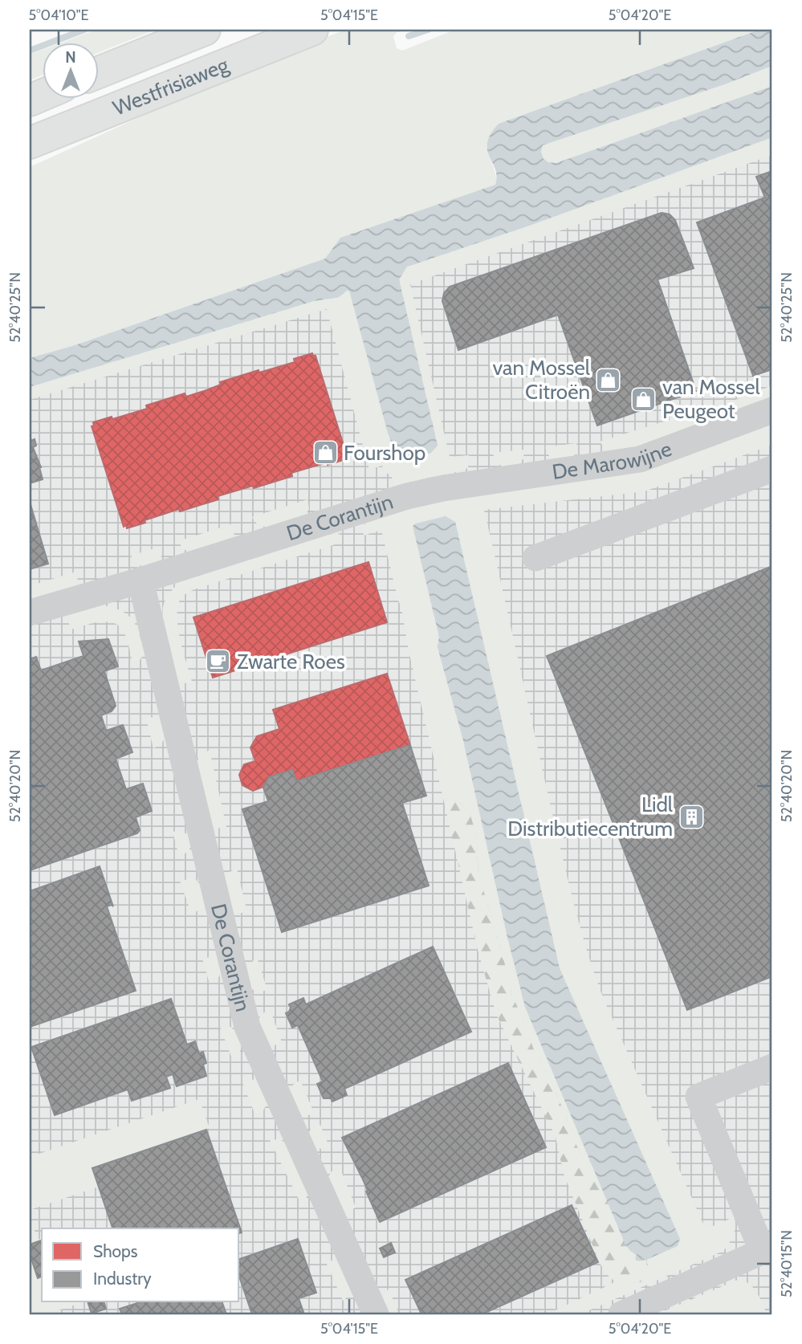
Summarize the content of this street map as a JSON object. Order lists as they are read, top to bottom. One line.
{"streets":{"highway":["Westfrisiaweg"],"street":["De Marowijne","De Corantijn"]},"crossings":[["De Marowijne","De Corantijn"]],"places":{"shop":["van Mossel Citroën","van Mossel Peugeot","Fourshop"],"cafe":["Zwarte Roes"],"building":["Lidl Distributiecentrum"]},"legend":["Shops","Industry"],"north":"top","coordinates":["5°04'10\"E","5°04'15\"E","5°04'20\"E","52°40'25\"N","52°40'20\"N","52°40'15\"N"]}
